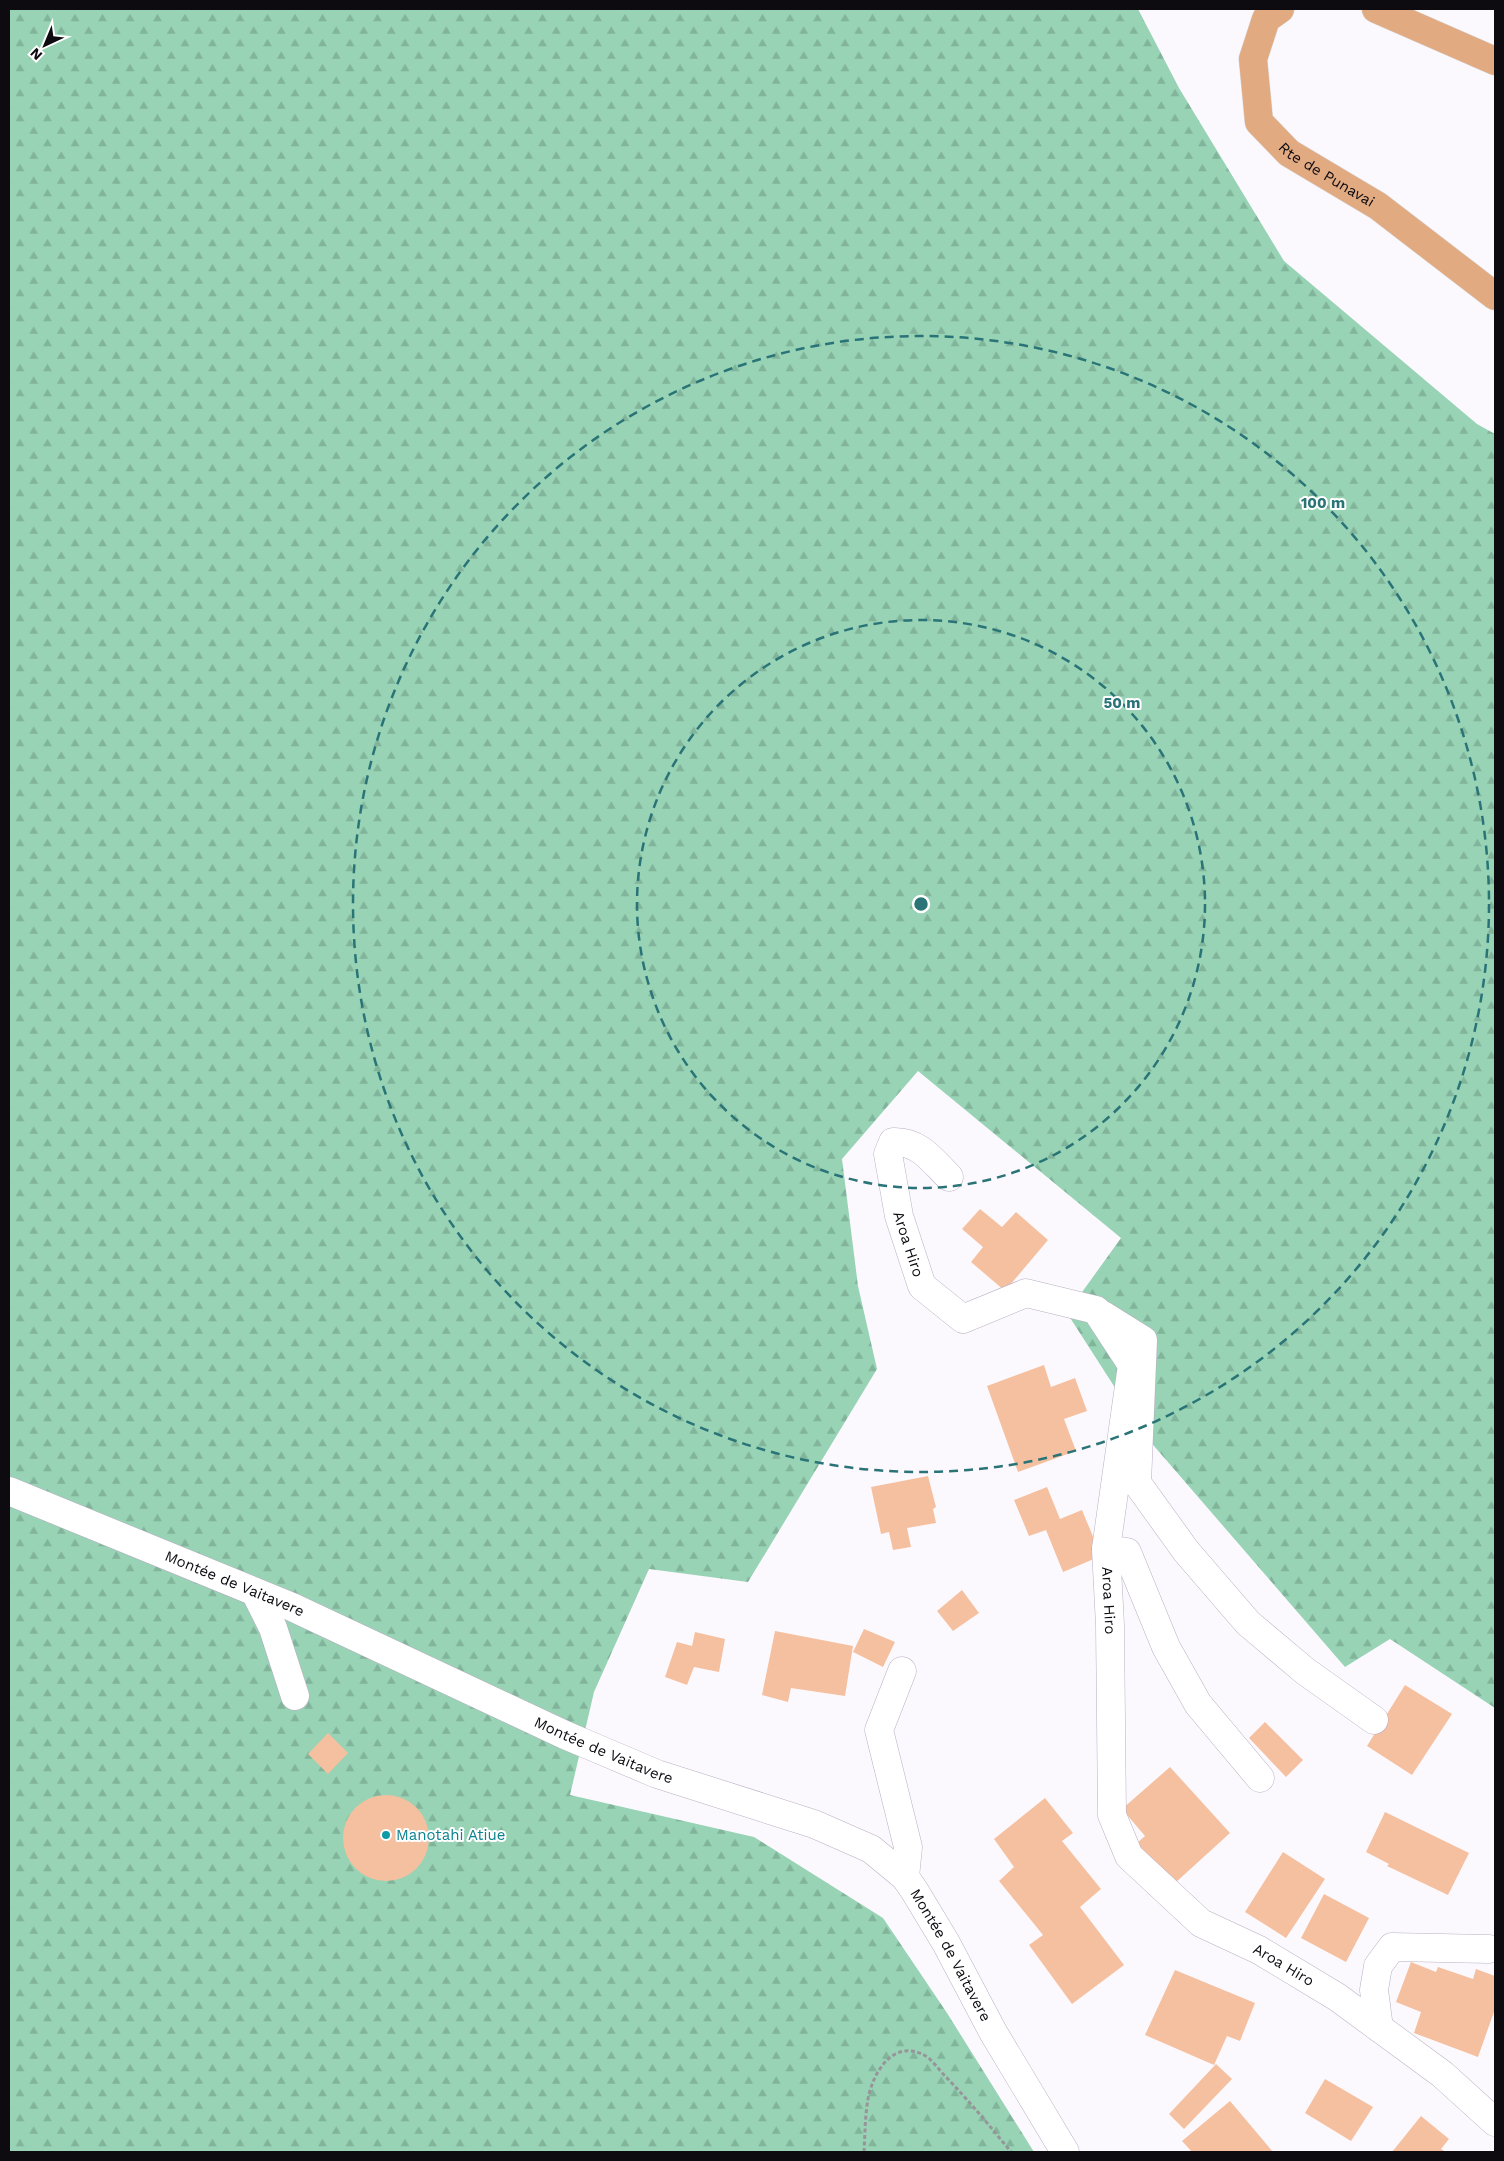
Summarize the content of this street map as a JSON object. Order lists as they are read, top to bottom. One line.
{"streets":{"main road":["Rte de Punavai"],"street":["Aroa Hiro","Montée de Vaitavere"]},"places":["Manotahi Atiue"],"north":"bottom left","rings":["100 m","50 m"]}
